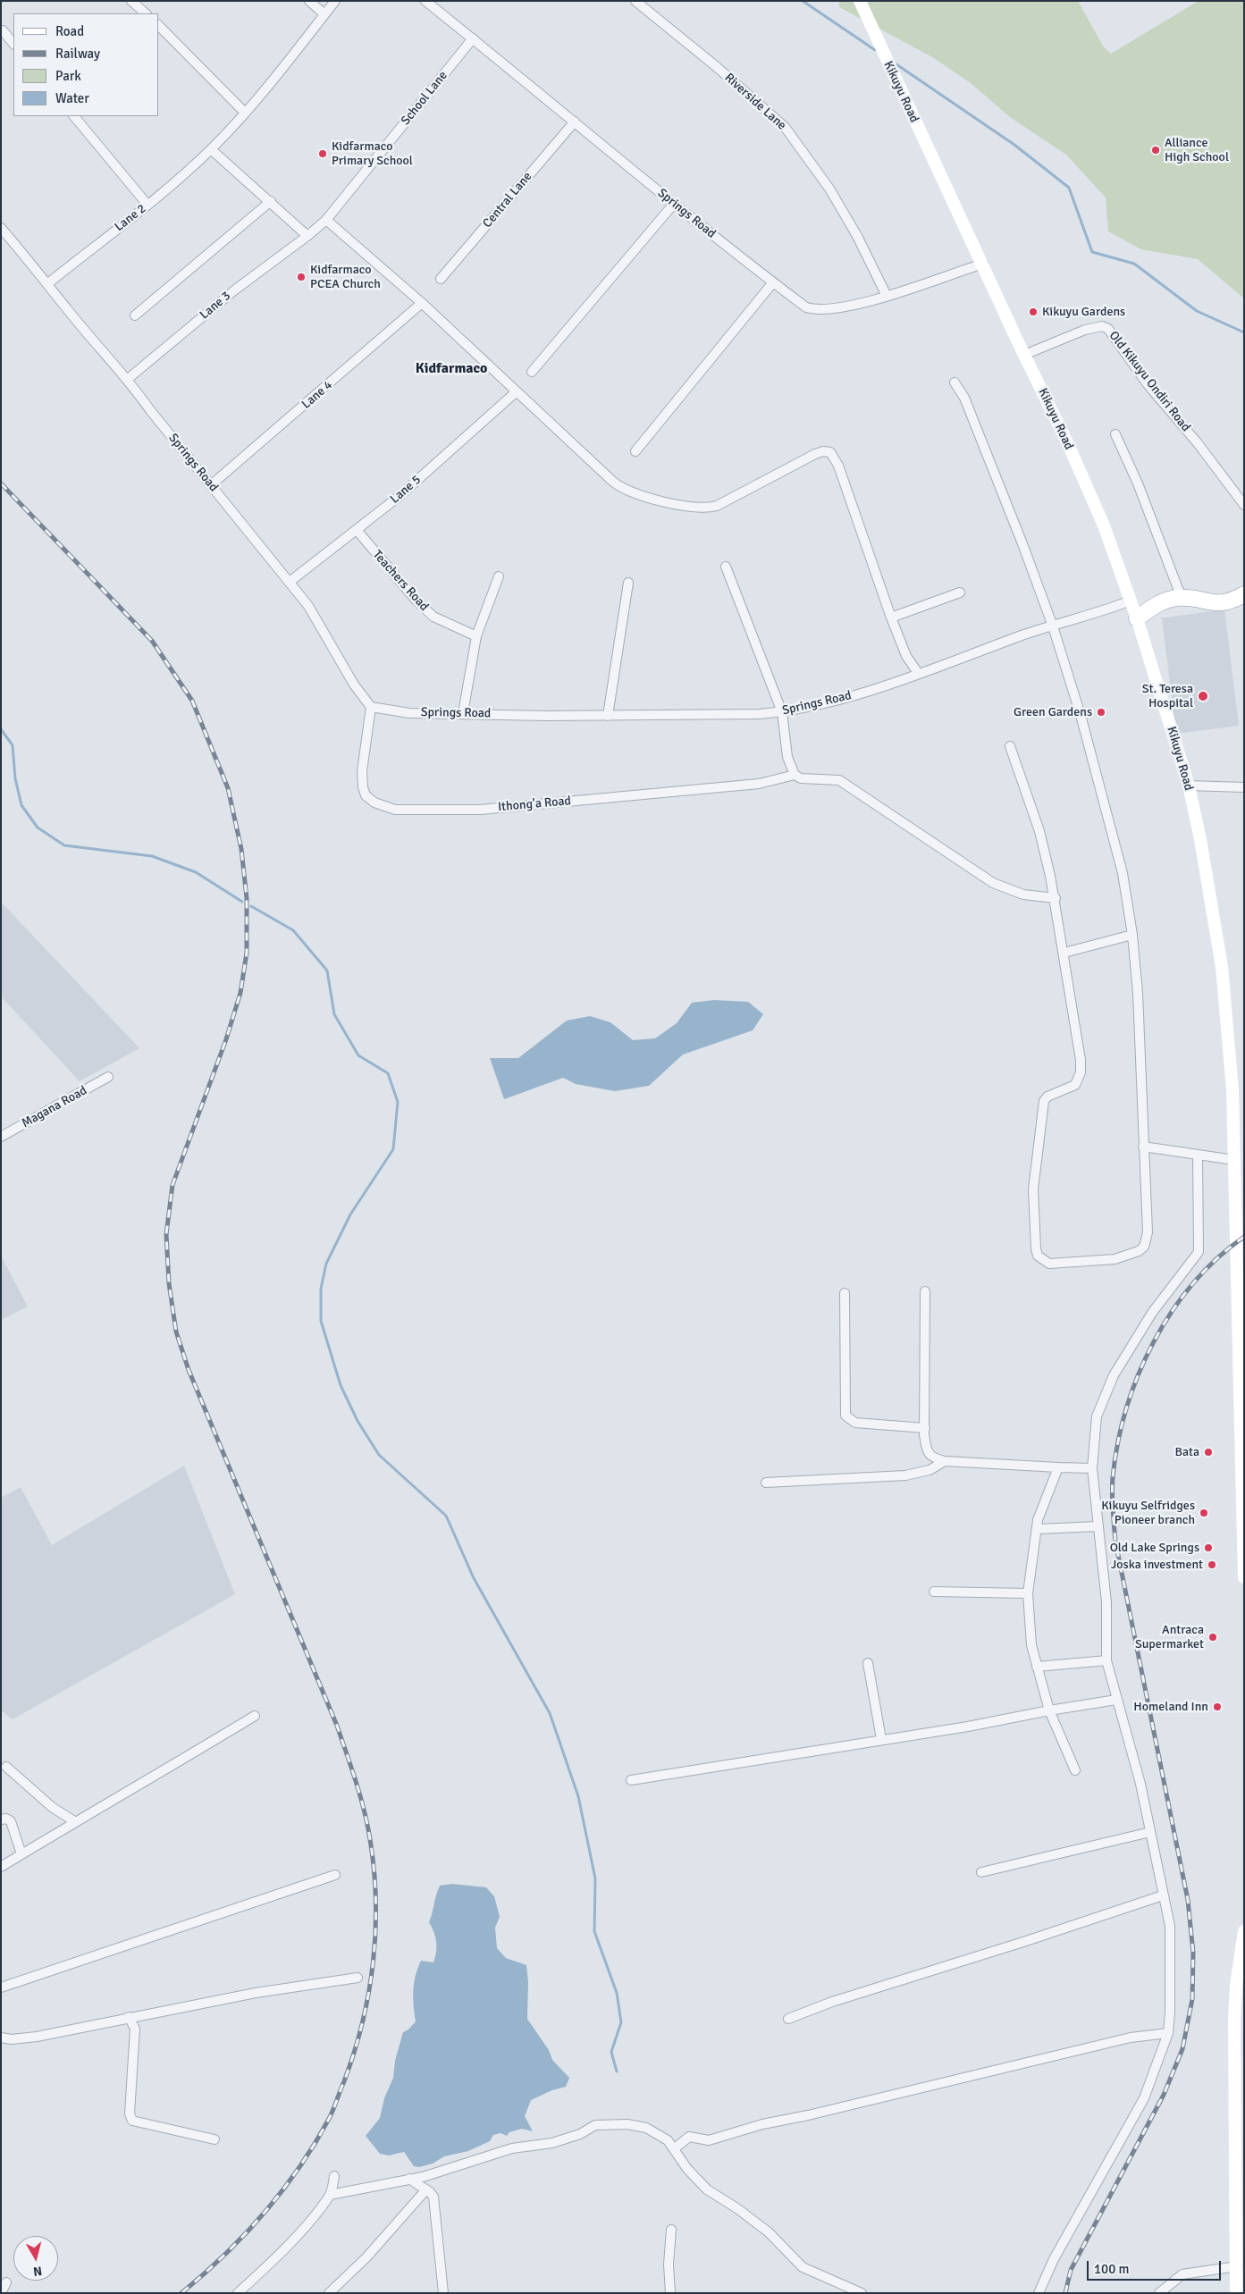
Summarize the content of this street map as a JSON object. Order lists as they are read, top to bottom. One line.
{"streets":{"main road":["Kikuyu Road"],"street":["School Lane","Riverside Lane","Central Lane","Springs Road","Lane 2","Lane 3","Old Kikuyu Ondiri Road","Lane 4","Lane 5","Teachers Road","Ithong'a Road","Magana Road"]},"crossings":[["Kikuyu Road","Springs Road"],["Kikuyu Road","Old Kikuyu Ondiri Road"],["School Lane","Springs Road"],["School Lane","Lane 3"],["Riverside Lane","Springs Road"],["Central Lane","Springs Road"],["Springs Road","Lane 2"],["Springs Road","Lane 3"],["Springs Road","Lane 4"],["Springs Road","Lane 5"],["Springs Road","Ithong'a Road"],["Lane 5","Teachers Road"]],"districts":["Kidfarmaco"],"places":["Alliance High School","Kidfarmaco Primary School","Kidfarmaco PCEA Church","Kikuyu Gardens","St. Teresa Hospital","Green Gardens","Bata","Kikuyu Selfridges Pioneer branch","Old Lake Springs","Joska investment","Antraca Supermarket","Homeland Inn"],"legend":["Road","Railway","Park","Water"],"scale_bar":"100 m","north":"bottom"}
